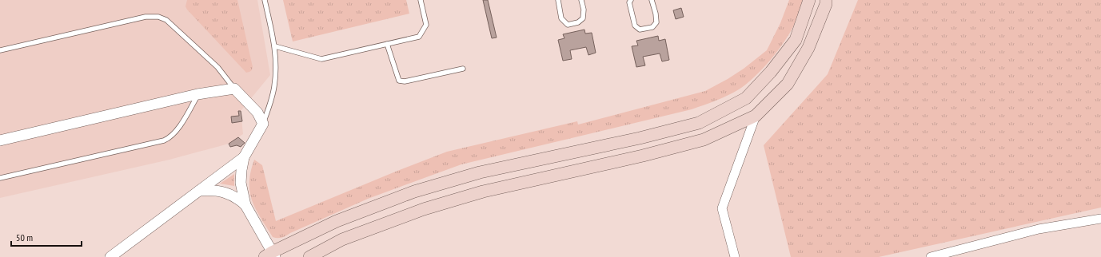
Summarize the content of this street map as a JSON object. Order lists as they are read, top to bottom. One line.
{"scale_bar":"50 m"}
